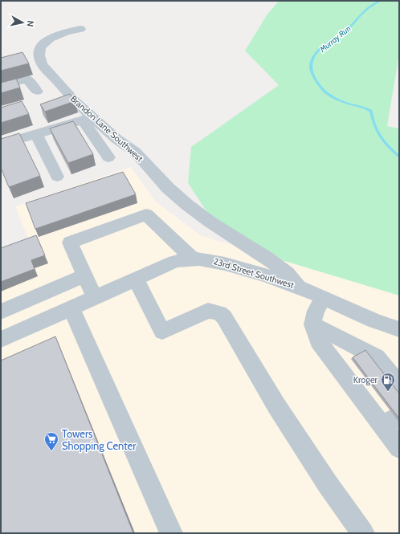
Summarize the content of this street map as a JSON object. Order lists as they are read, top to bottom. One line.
{"streets":{"street":["Brandon Lane Southwest","23rd Street Southwest"]},"crossings":[["Brandon Lane Southwest","23rd Street Southwest"]],"water":["Murray Run"],"places":{"fuel station":["Kroger"],"supermarket":["Towers Shopping Center"]},"north":"right"}
